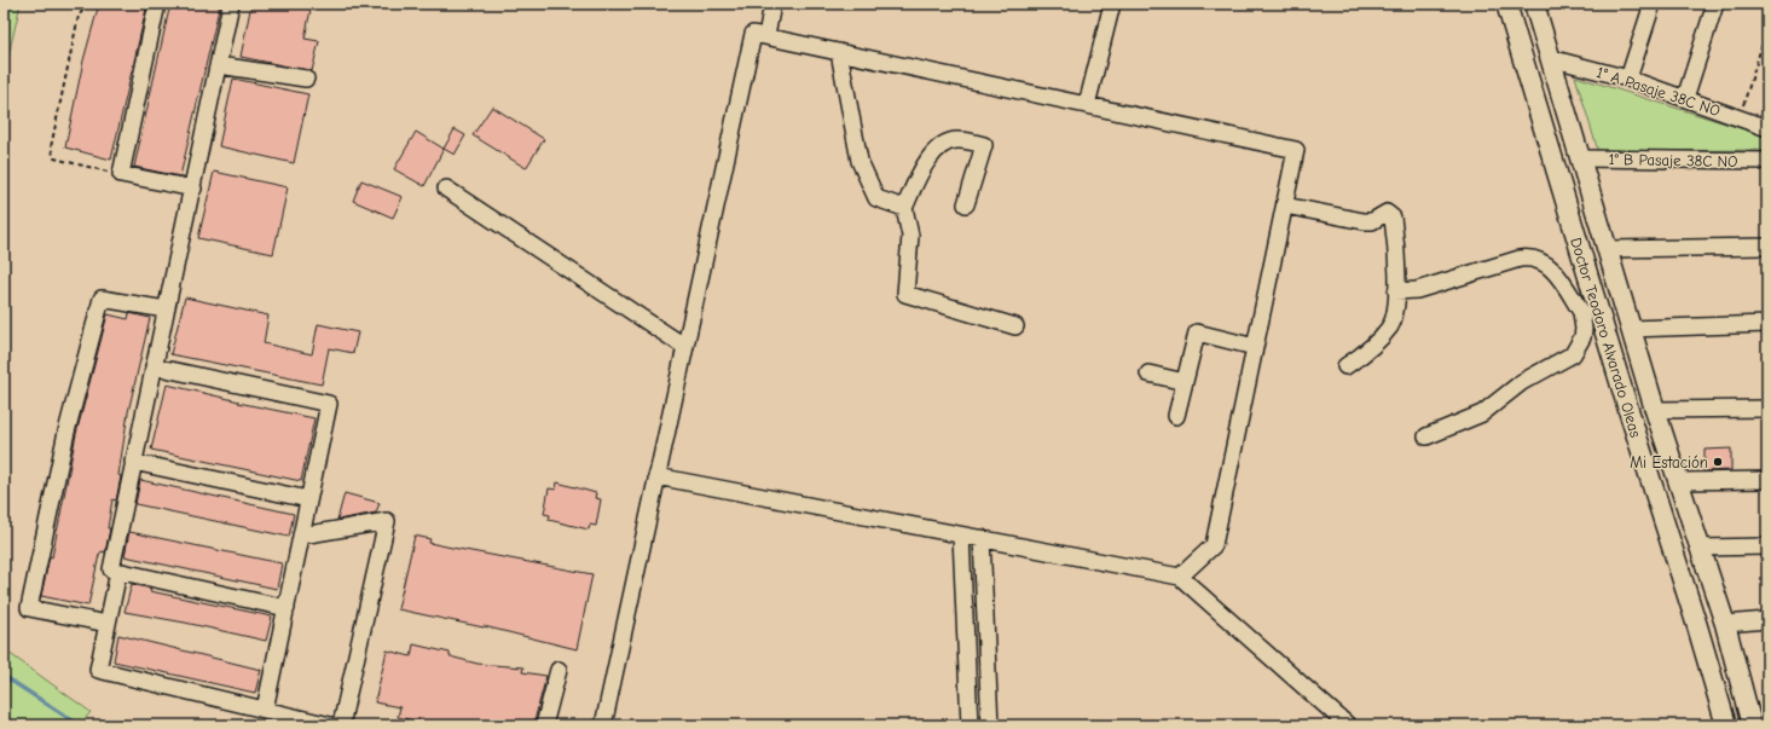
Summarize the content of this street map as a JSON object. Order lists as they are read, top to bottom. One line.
{"streets":{"main road":["Doctor Teodoro Alvarado Oleas"],"street":["1° A Pasaje 38C NO","1° B Pasaje 38C NO"]},"crossings":[["1° A Pasaje 38C NO","Doctor Teodoro Alvarado Oleas"],["1° B Pasaje 38C NO","Doctor Teodoro Alvarado Oleas"]],"places":["Mi Estación"]}
